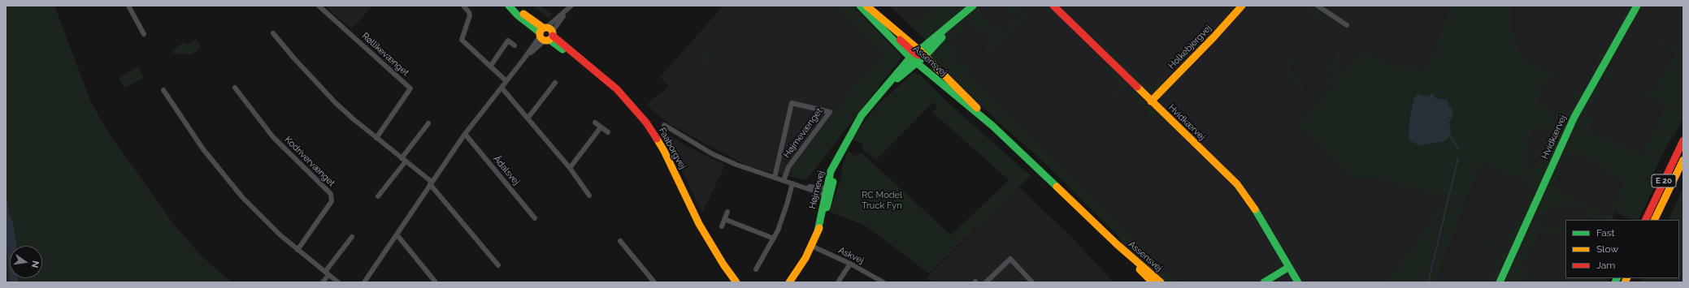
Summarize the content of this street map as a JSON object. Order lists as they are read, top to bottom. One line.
{"streets":{"main road":["Holkebjergvej","Assensvej","Hvidkærvej","Faaborgvej","E 20","Højmevej"],"street":["Røllikevænget","Højmevænget","Kodrivervænget","Ådalsvej","Askvej"]},"crossings":[["Holkebjergvej","Hvidkærvej"],["Assensvej","Højmevej"],["Højmevej","Askvej"]],"parks":["RC Model Truck Fyn"],"legend":["Fast","Slow","Jam"],"north":"right"}
